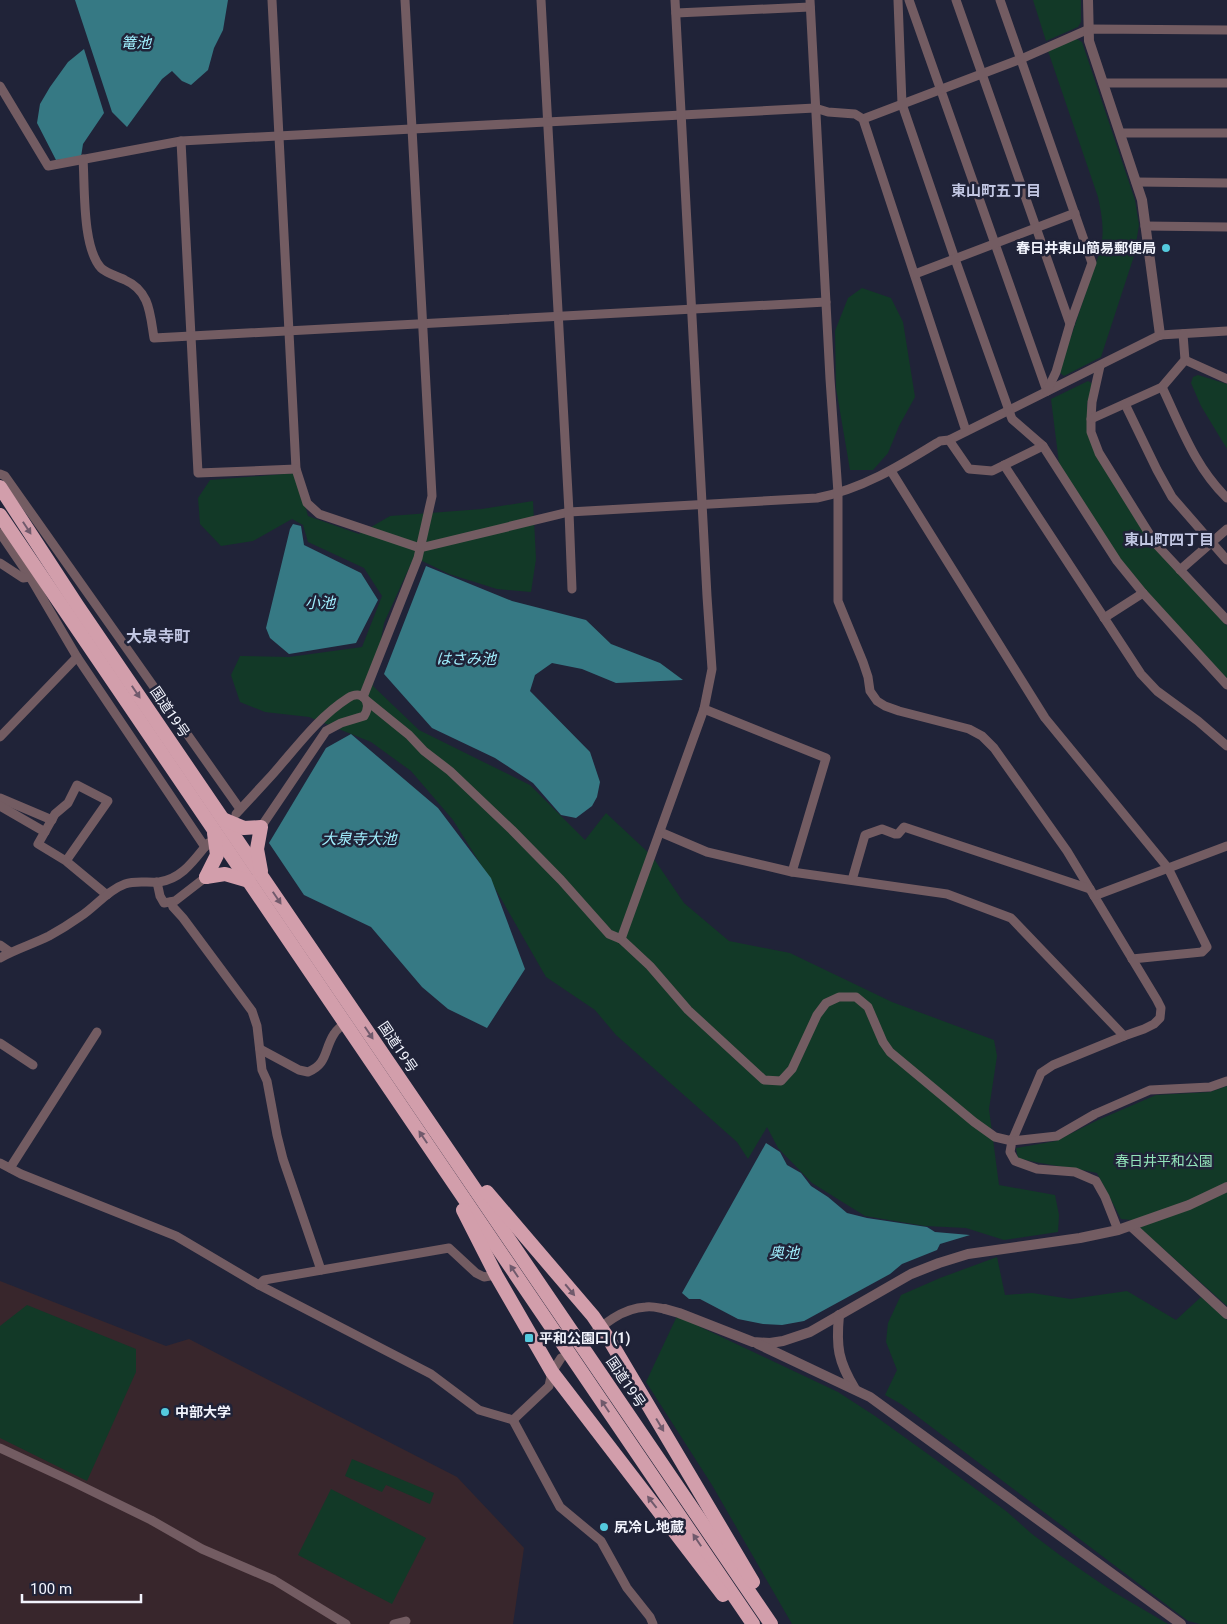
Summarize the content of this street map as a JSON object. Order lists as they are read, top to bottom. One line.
{"streets":{"highway":["国道19号"]},"districts":["東山町五丁目","東山町四丁目","大泉寺町"],"water":["篭池","小池","はさみ池","大泉寺大池","奥池"],"parks":["春日井平和公園"],"places":{"other":["春日井東山簡易郵便局","中部大学","尻冷し地蔵"],"transit":["平和公園口 (1)"]},"scale_bar":"100 m"}
